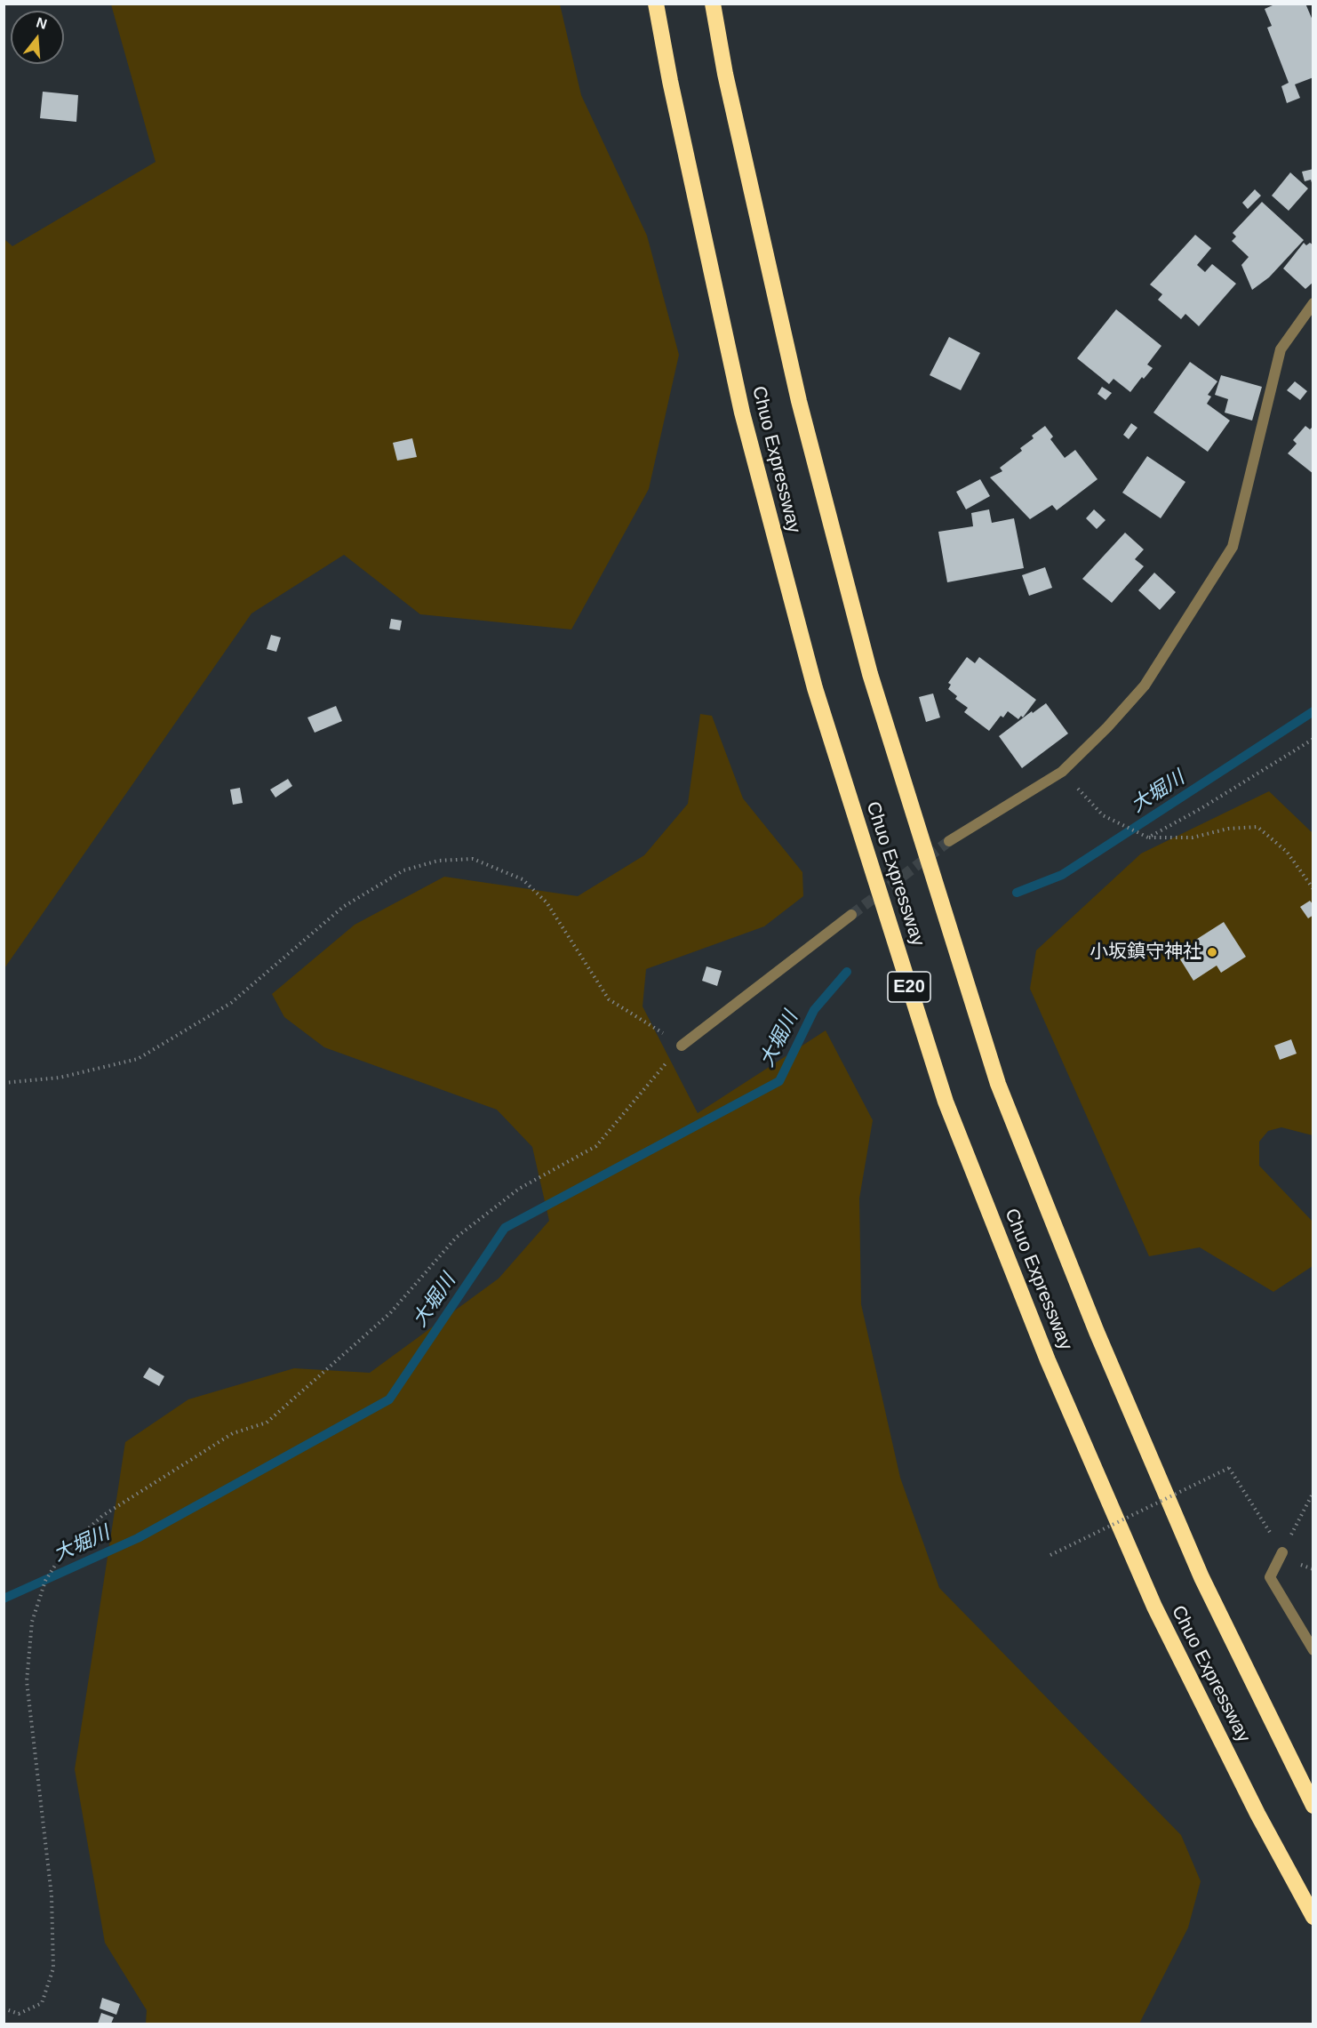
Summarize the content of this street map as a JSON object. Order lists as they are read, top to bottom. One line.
{"streets":{"highway":["Chuo Expressway","E20"]},"water":["大堀川"],"places":["小坂鎮守神社"],"north":"top"}
